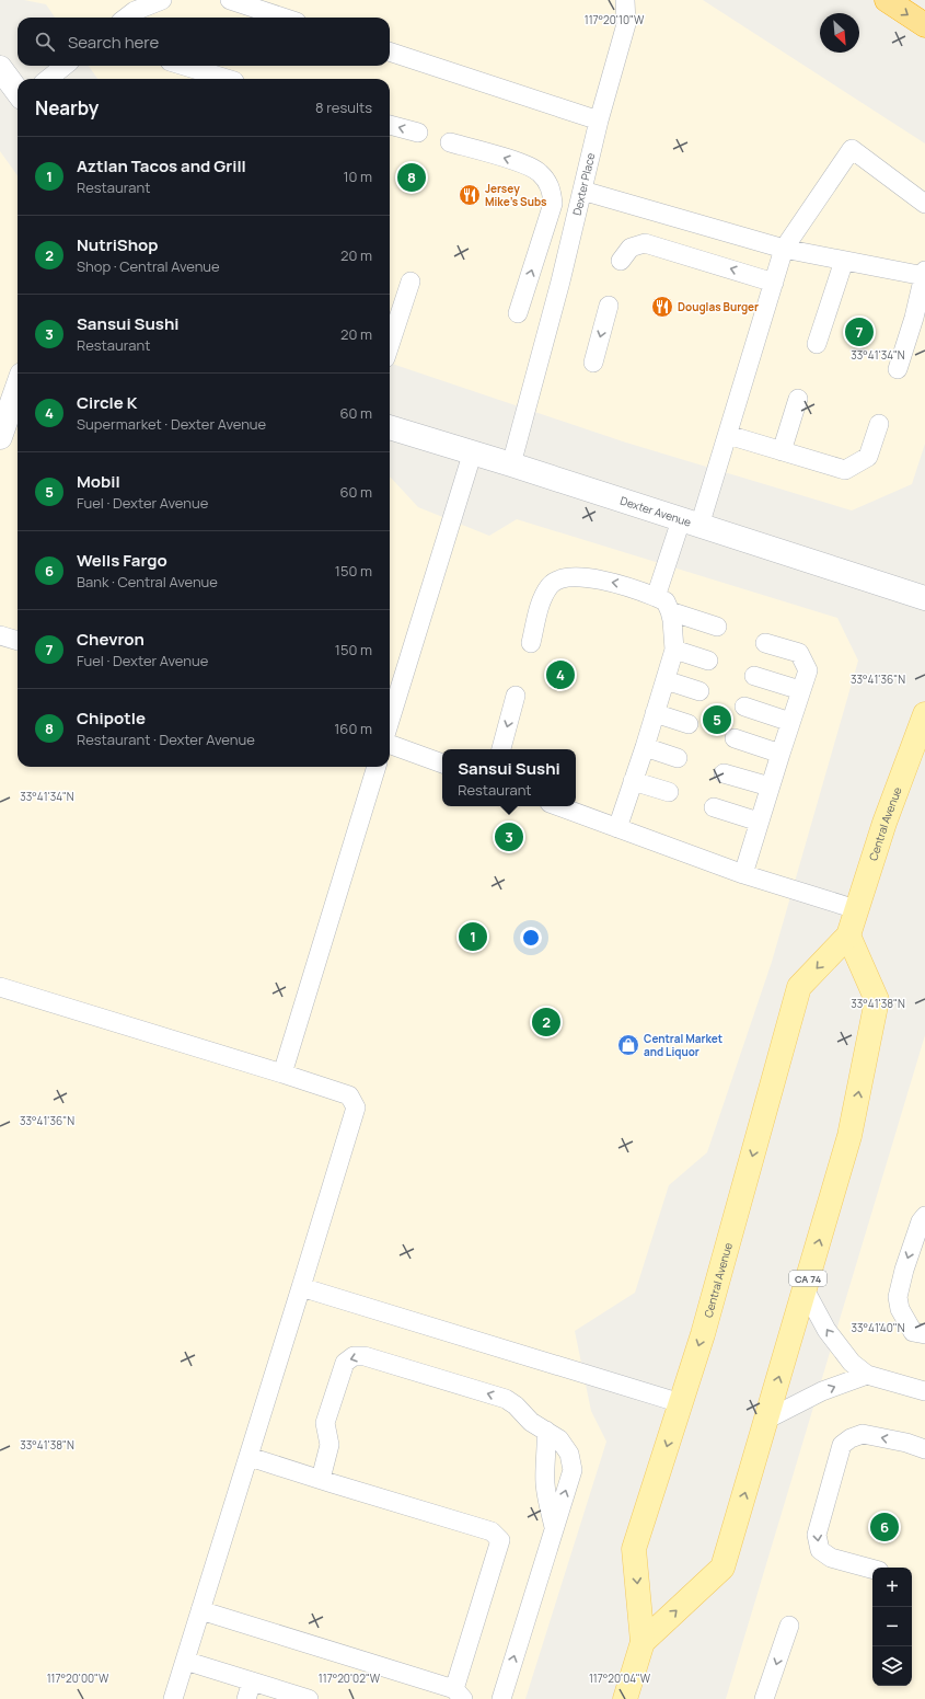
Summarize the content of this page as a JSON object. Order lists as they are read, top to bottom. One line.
{"streets":{"main road":["Central Avenue","CA 74"],"street":["Dexter Avenue"],"lane":["Dexter Place"]},"crossings":[["Dexter Place","Dexter Avenue"]],"places":{"restaurant":["Jersey Mike's Subs","Douglas Burger"],"shop":["Central Market and Liquor"]},"north":"bottom right","page":{"search":"Search here","heading":["Nearby","8 results"],"list":[{"mark":"1","name":"Aztlan Tacos and Grill","note":"Restaurant","value":"10 m"},{"mark":"2","name":"NutriShop","note":"Shop · Central Avenue","value":"20 m"},{"mark":"3","name":"Sansui Sushi","note":"Restaurant","value":"20 m"},{"mark":"4","name":"Circle K","note":"Supermarket · Dexter Avenue","value":"60 m"},{"mark":"5","name":"Mobil","note":"Fuel · Dexter Avenue","value":"60 m"},{"mark":"6","name":"Wells Fargo","note":"Bank · Central Avenue","value":"150 m"},{"mark":"7","name":"Chevron","note":"Fuel · Dexter Avenue","value":"150 m"},{"mark":"8","name":"Chipotle","note":"Restaurant · Dexter Avenue","value":"160 m"}],"pins":["8","7","4","5","3","1","2","6"],"popup":["Sansui Sushi","Restaurant"],"map_buttons":["+","−"]},"coordinates":["117°20'10\"W","33°41'34\"N","33°41'36\"N","33°41'38\"N","33°41'40\"N","117°20'00\"W","117°20'02\"W","117°20'04\"W"]}
